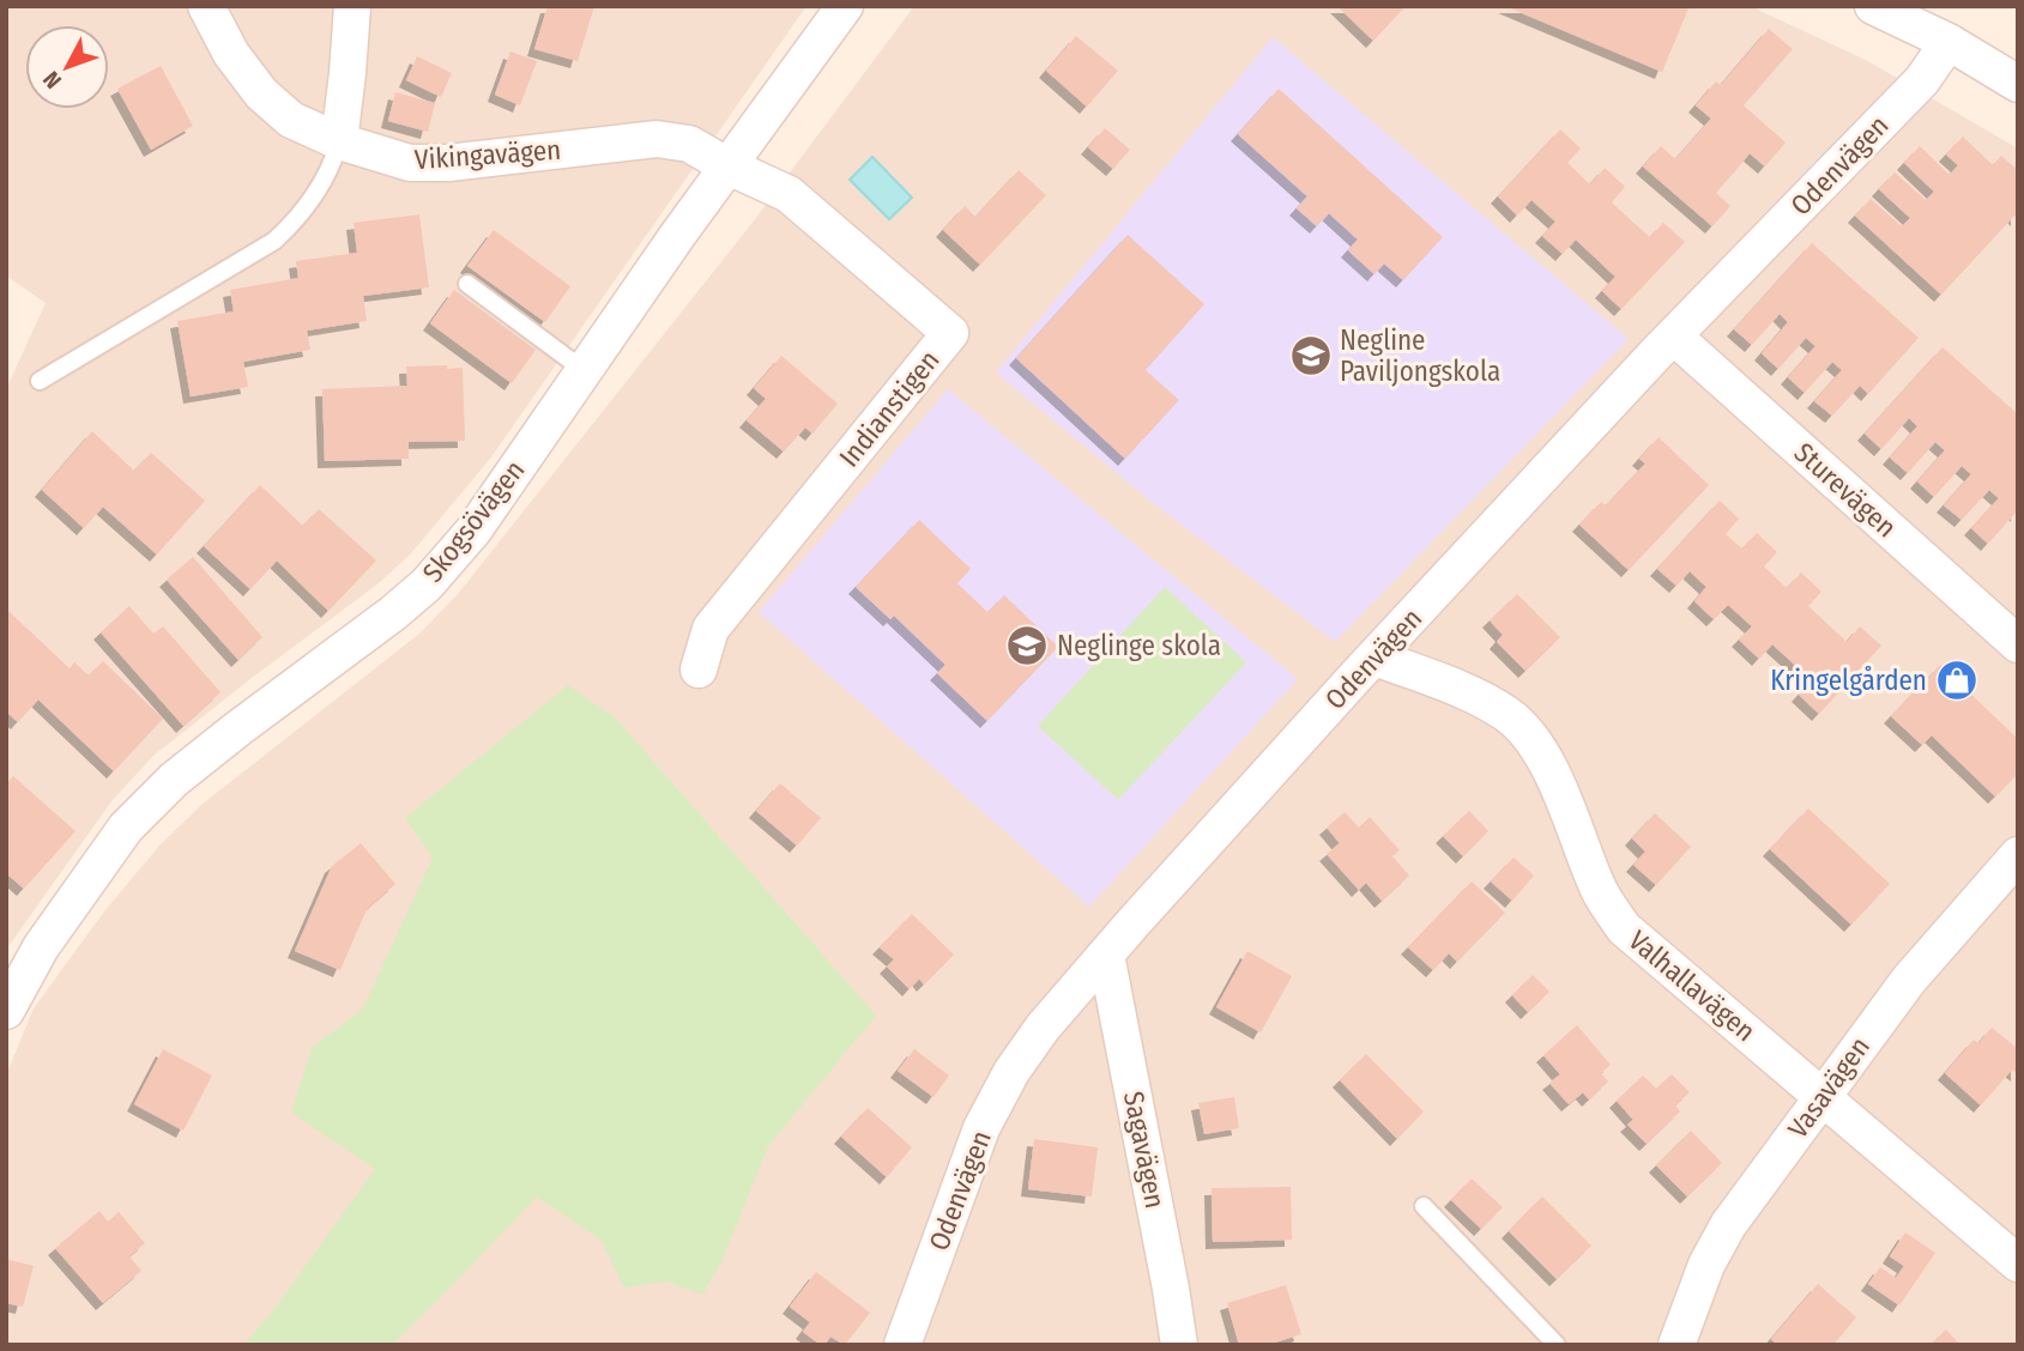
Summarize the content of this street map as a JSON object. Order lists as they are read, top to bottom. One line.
{"streets":{"street":["Vikingavägen","Odenvägen","Indianstigen","Sturevägen","Skogsövägen","Valhallavägen","Vasavägen","Sagavägen"]},"crossings":[["Vikingavägen","Indianstigen"],["Vikingavägen","Skogsövägen"],["Odenvägen","Sturevägen"],["Odenvägen","Valhallavägen"],["Odenvägen","Sagavägen"],["Indianstigen","Skogsövägen"],["Valhallavägen","Vasavägen"]],"places":{"school or university":["Negline Paviljongskola","Neglinge skola"],"shop":["Kringelgården"]},"north":"bottom left"}
